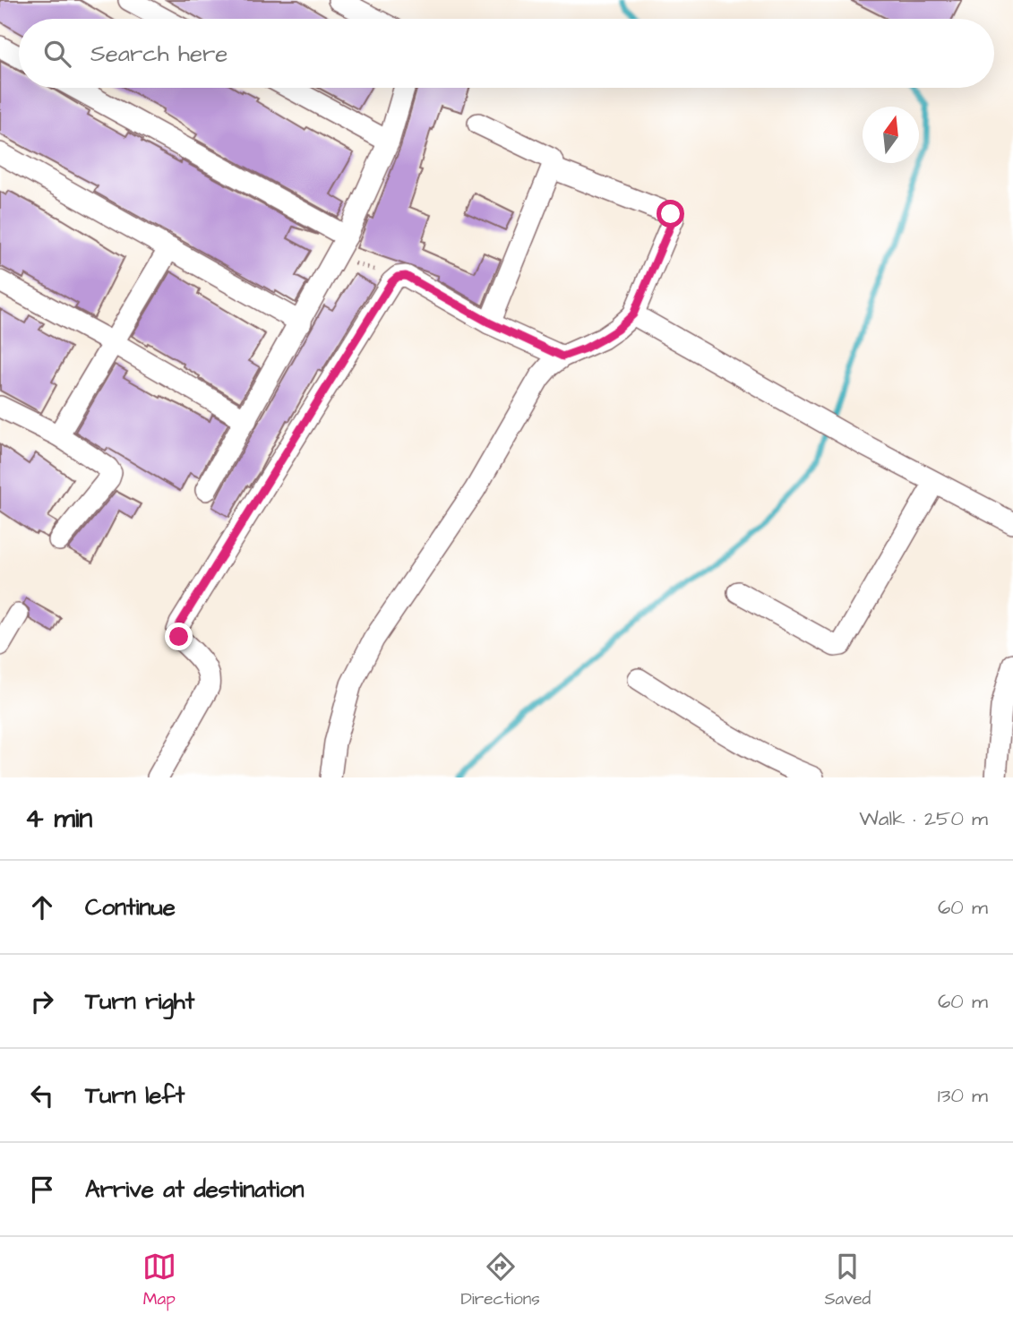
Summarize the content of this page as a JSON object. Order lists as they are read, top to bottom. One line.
{"north":"top","page":{"search":"Search here","heading":["4 min","Walk · 250 m"],"list":[["Continue","60 m"],["Turn right","60 m"],["Turn left","130 m"],"Arrive at destination"],"nav":["Map","Directions","Saved"]}}
